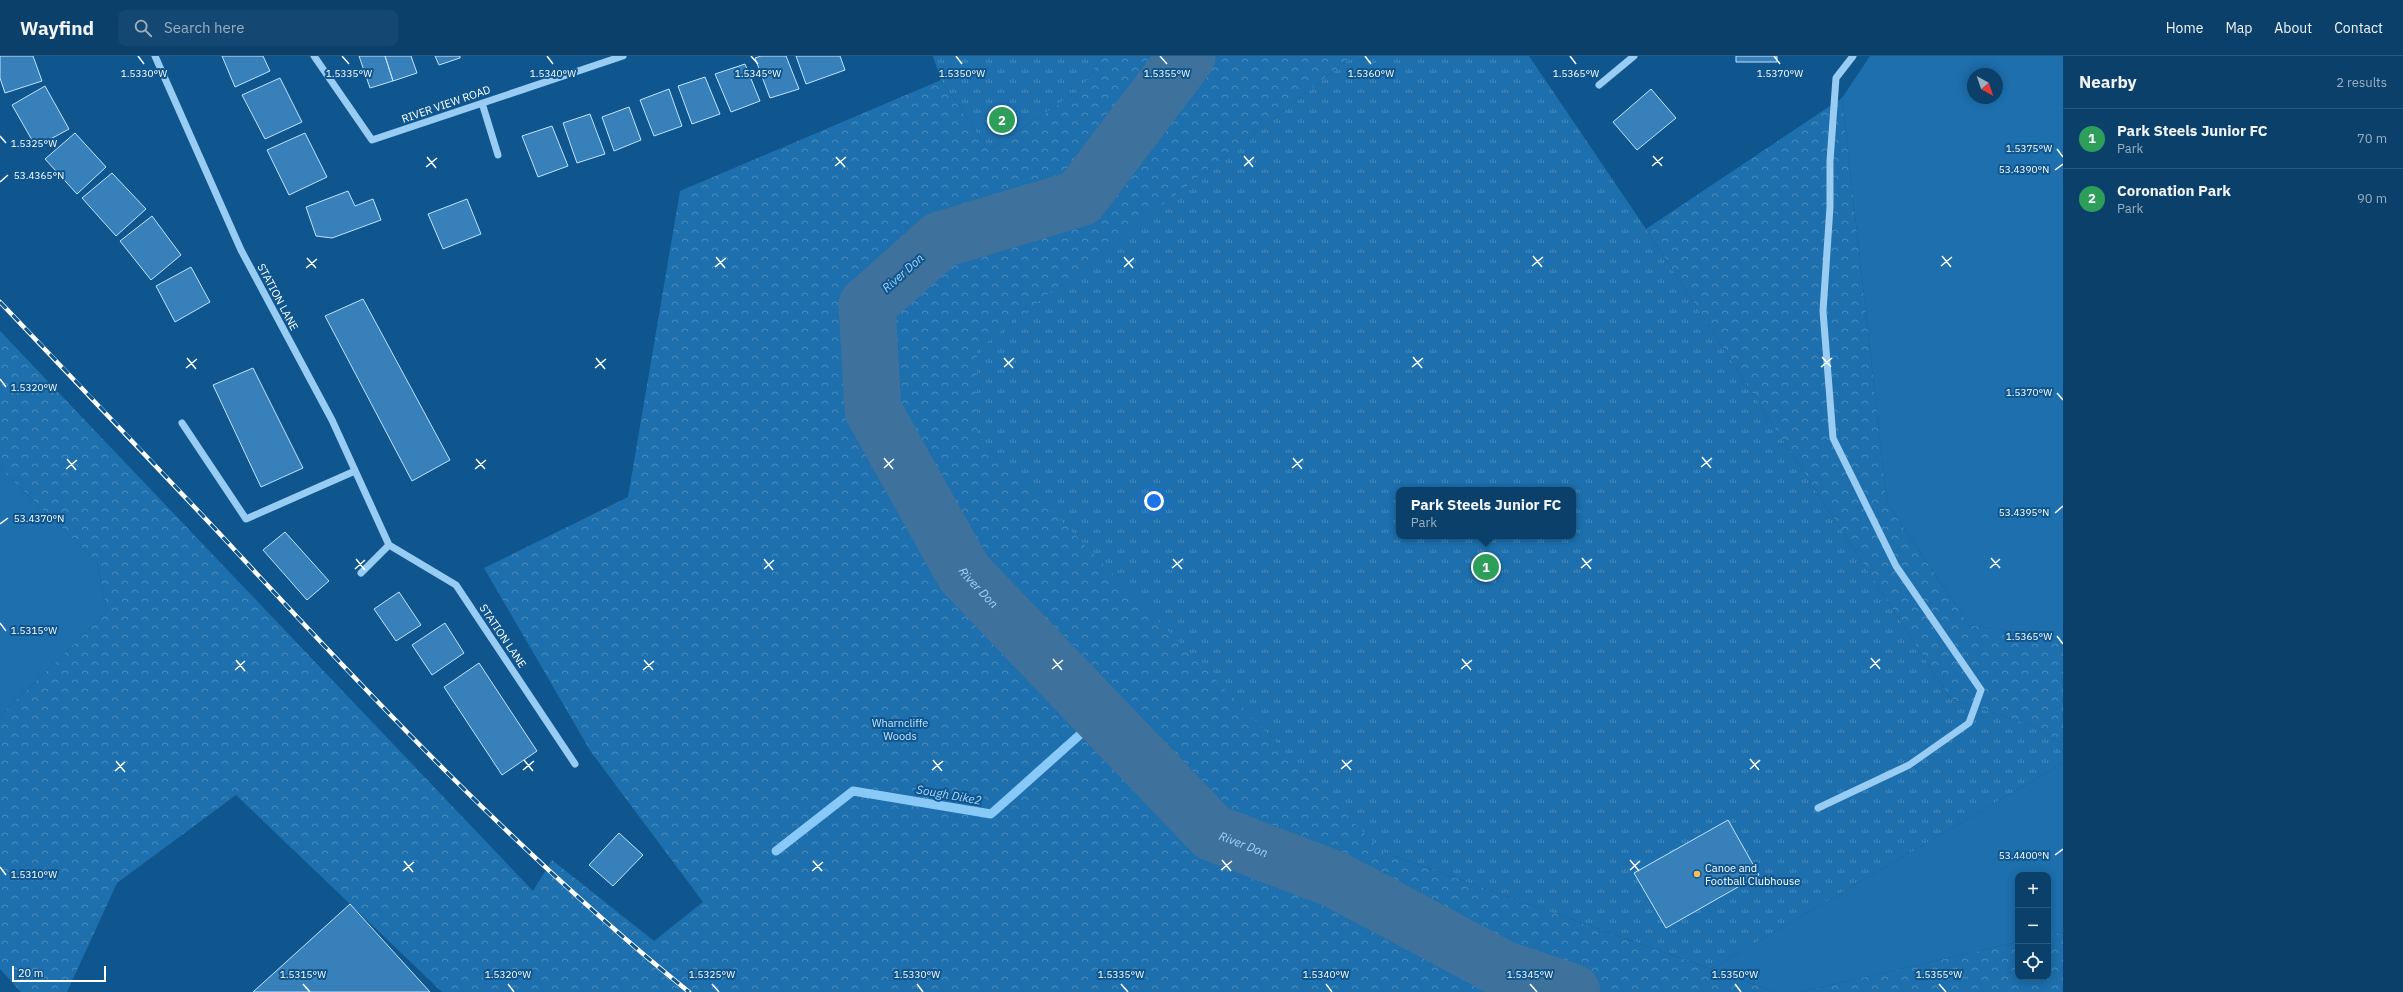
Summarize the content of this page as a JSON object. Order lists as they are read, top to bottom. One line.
{"streets":{"street":["RIVER VIEW ROAD","STATION LANE"]},"water":["River Don","Sough Dike2"],"parks":["Wharncliffe Woods"],"places":["Canoe and Football Clubhouse"],"scale_bar":"20 m","north":"bottom right","page":{"header":"Wayfind","search":"Search here","nav":["Home","Map","About","Contact"],"heading":["Nearby","2 results"],"pins":["2","1"],"list":[{"mark":"1","name":"Park Steels Junior FC","note":"Park","value":"70 m"},{"mark":"2","name":"Coronation Park","note":"Park","value":"90 m"}],"popup":["Park Steels Junior FC","Park"],"map_buttons":["+","−"],"scale":"20 m"},"coordinates":["1.5365°W","1.5330°W","1.5335°W","1.5340°W","1.5345°W","1.5350°W","1.5355°W","1.5360°W","1.5370°W","1.5325°W","1.5375°W","53.4390°N","53.4365°N","1.5320°W","53.4395°N","53.4370°N","1.5315°W","53.4400°N","1.5310°W"]}
